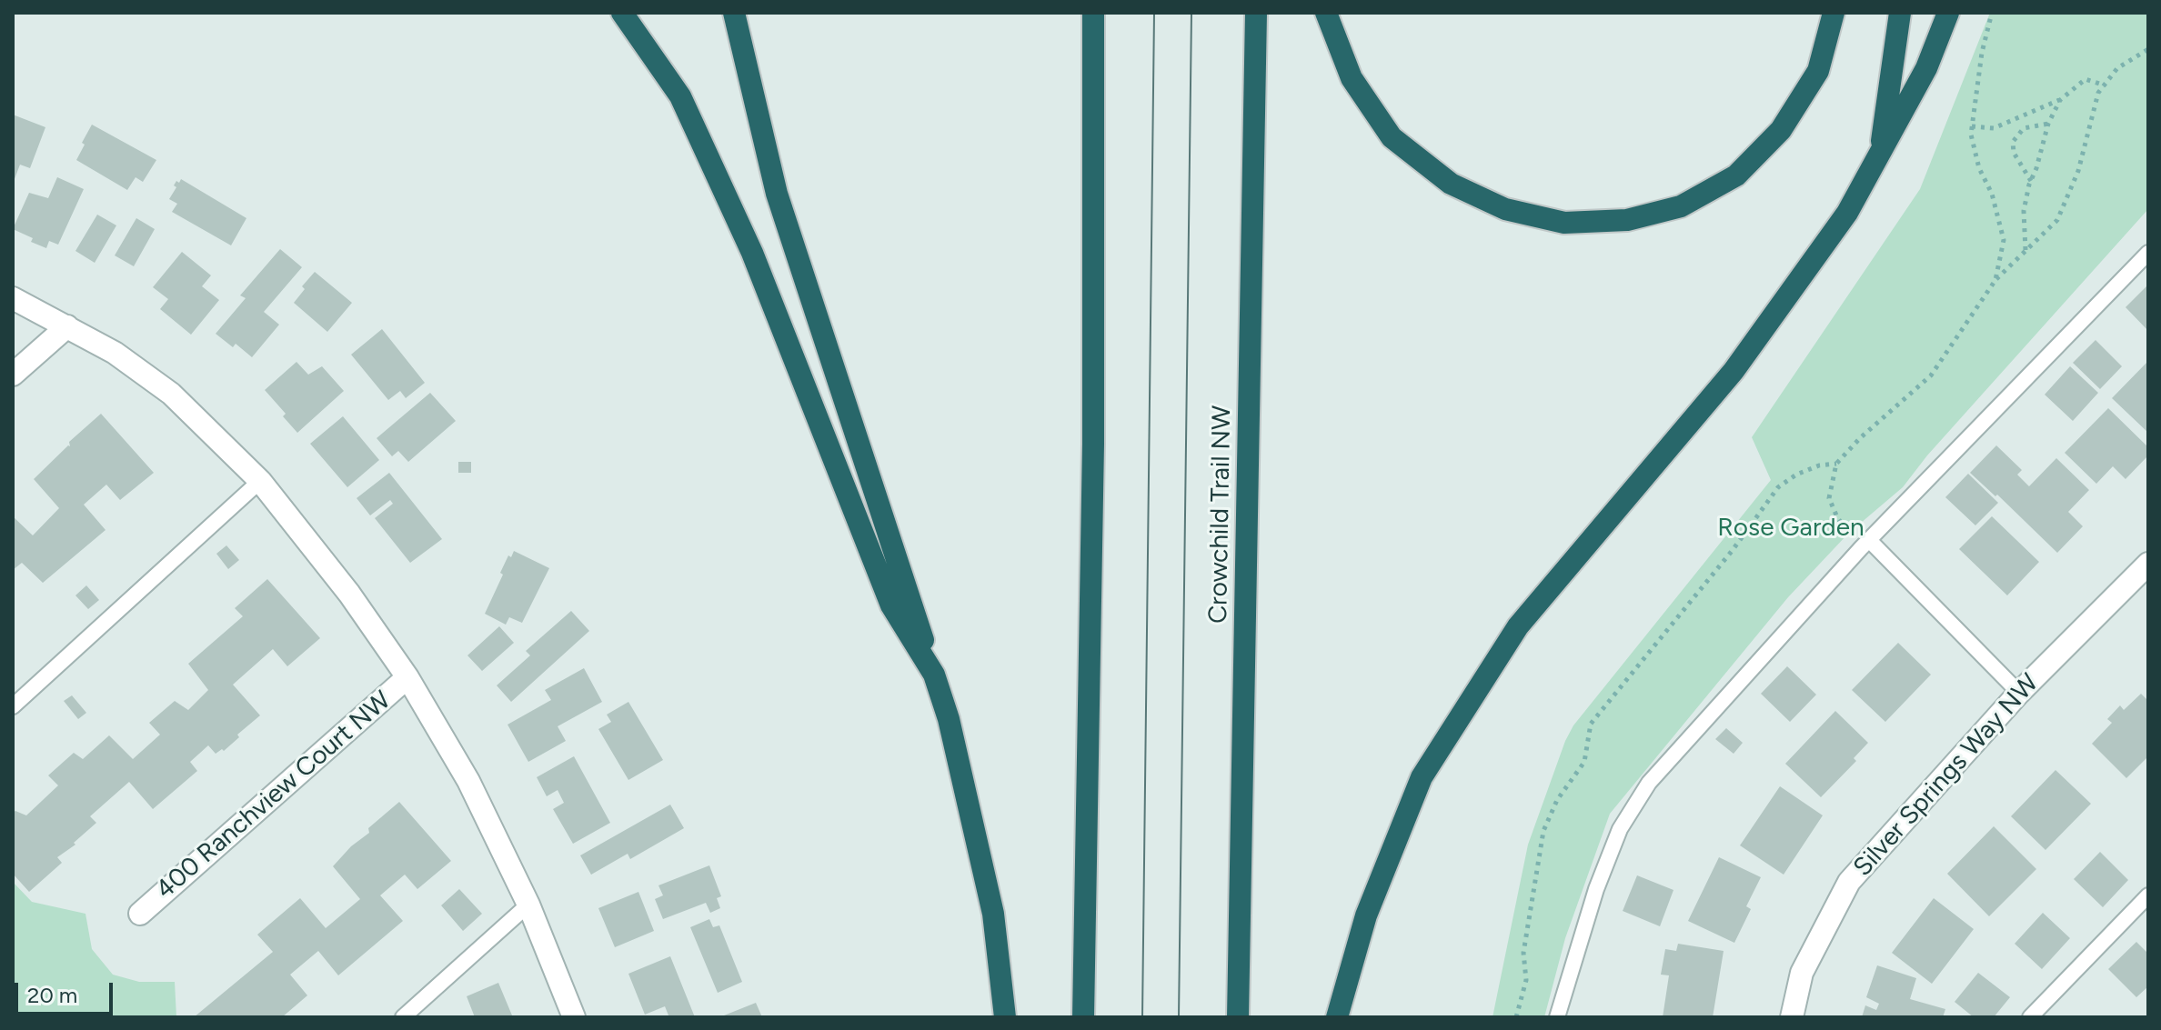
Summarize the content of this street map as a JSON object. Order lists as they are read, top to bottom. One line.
{"streets":{"highway":["Crowchild Trail NW"],"street":["Silver Springs Way NW","400 Ranchview Court NW"]},"parks":["Rose Garden"],"scale_bar":"20 m"}
